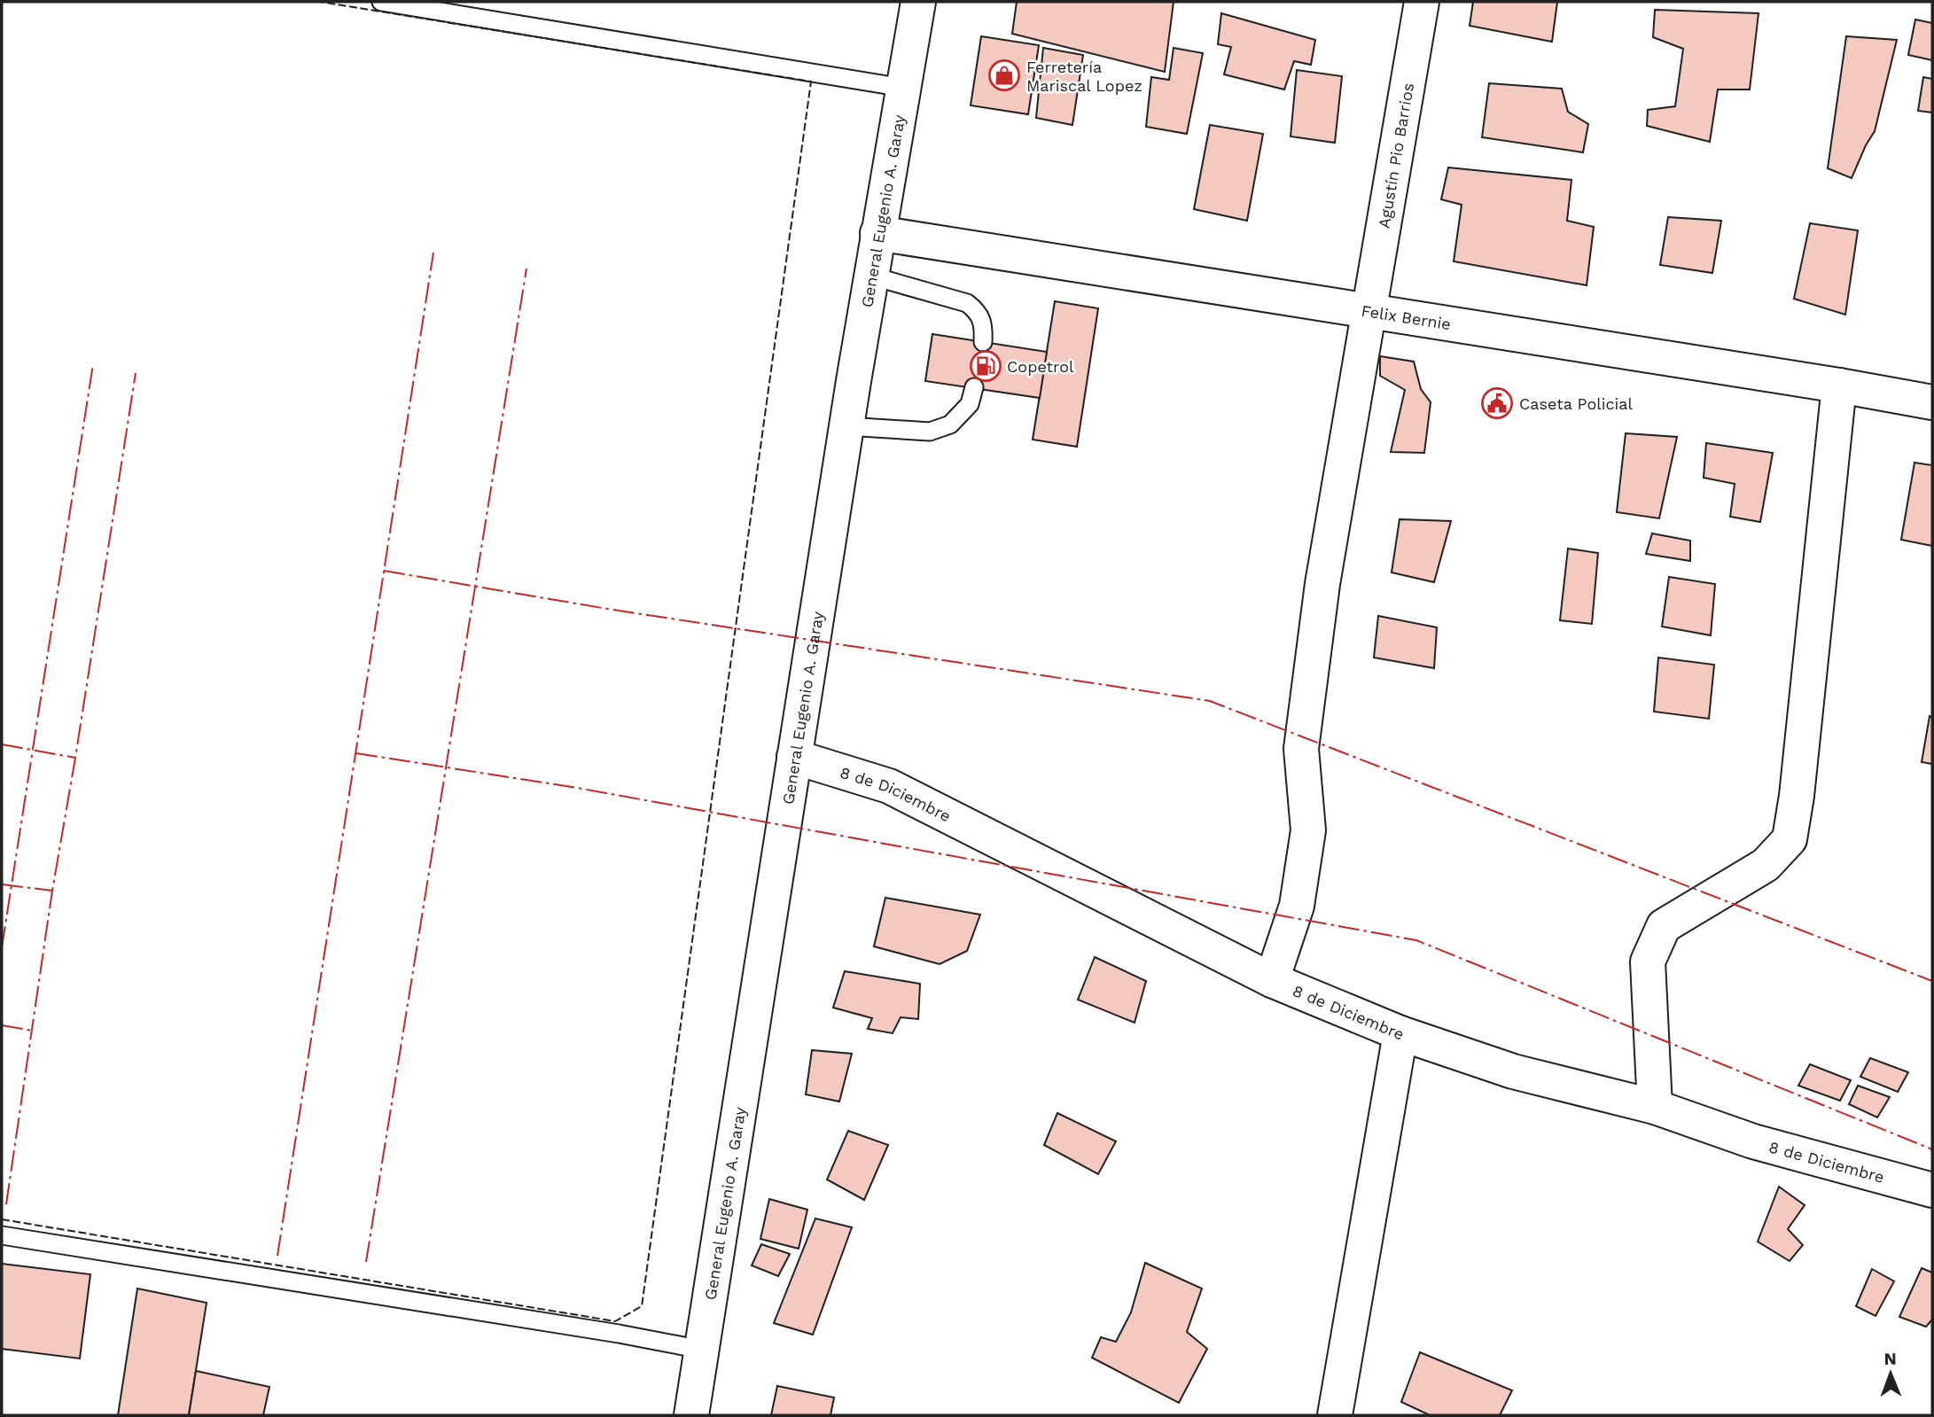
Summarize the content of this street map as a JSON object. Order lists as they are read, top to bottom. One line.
{"streets":{"street":["Agustín Pio Barrios","General Eugenio A. Garay","Felix Bernie","8 de Diciembre"]},"crossings":[["Agustín Pio Barrios","Felix Bernie"],["Agustín Pio Barrios","8 de Diciembre"],["General Eugenio A. Garay","Felix Bernie"],["General Eugenio A. Garay","8 de Diciembre"]],"places":{"shop":["Ferretería Mariscal Lopez"],"fuel station":["Copetrol"],"public building":["Caseta Policial"]},"north":"top"}
